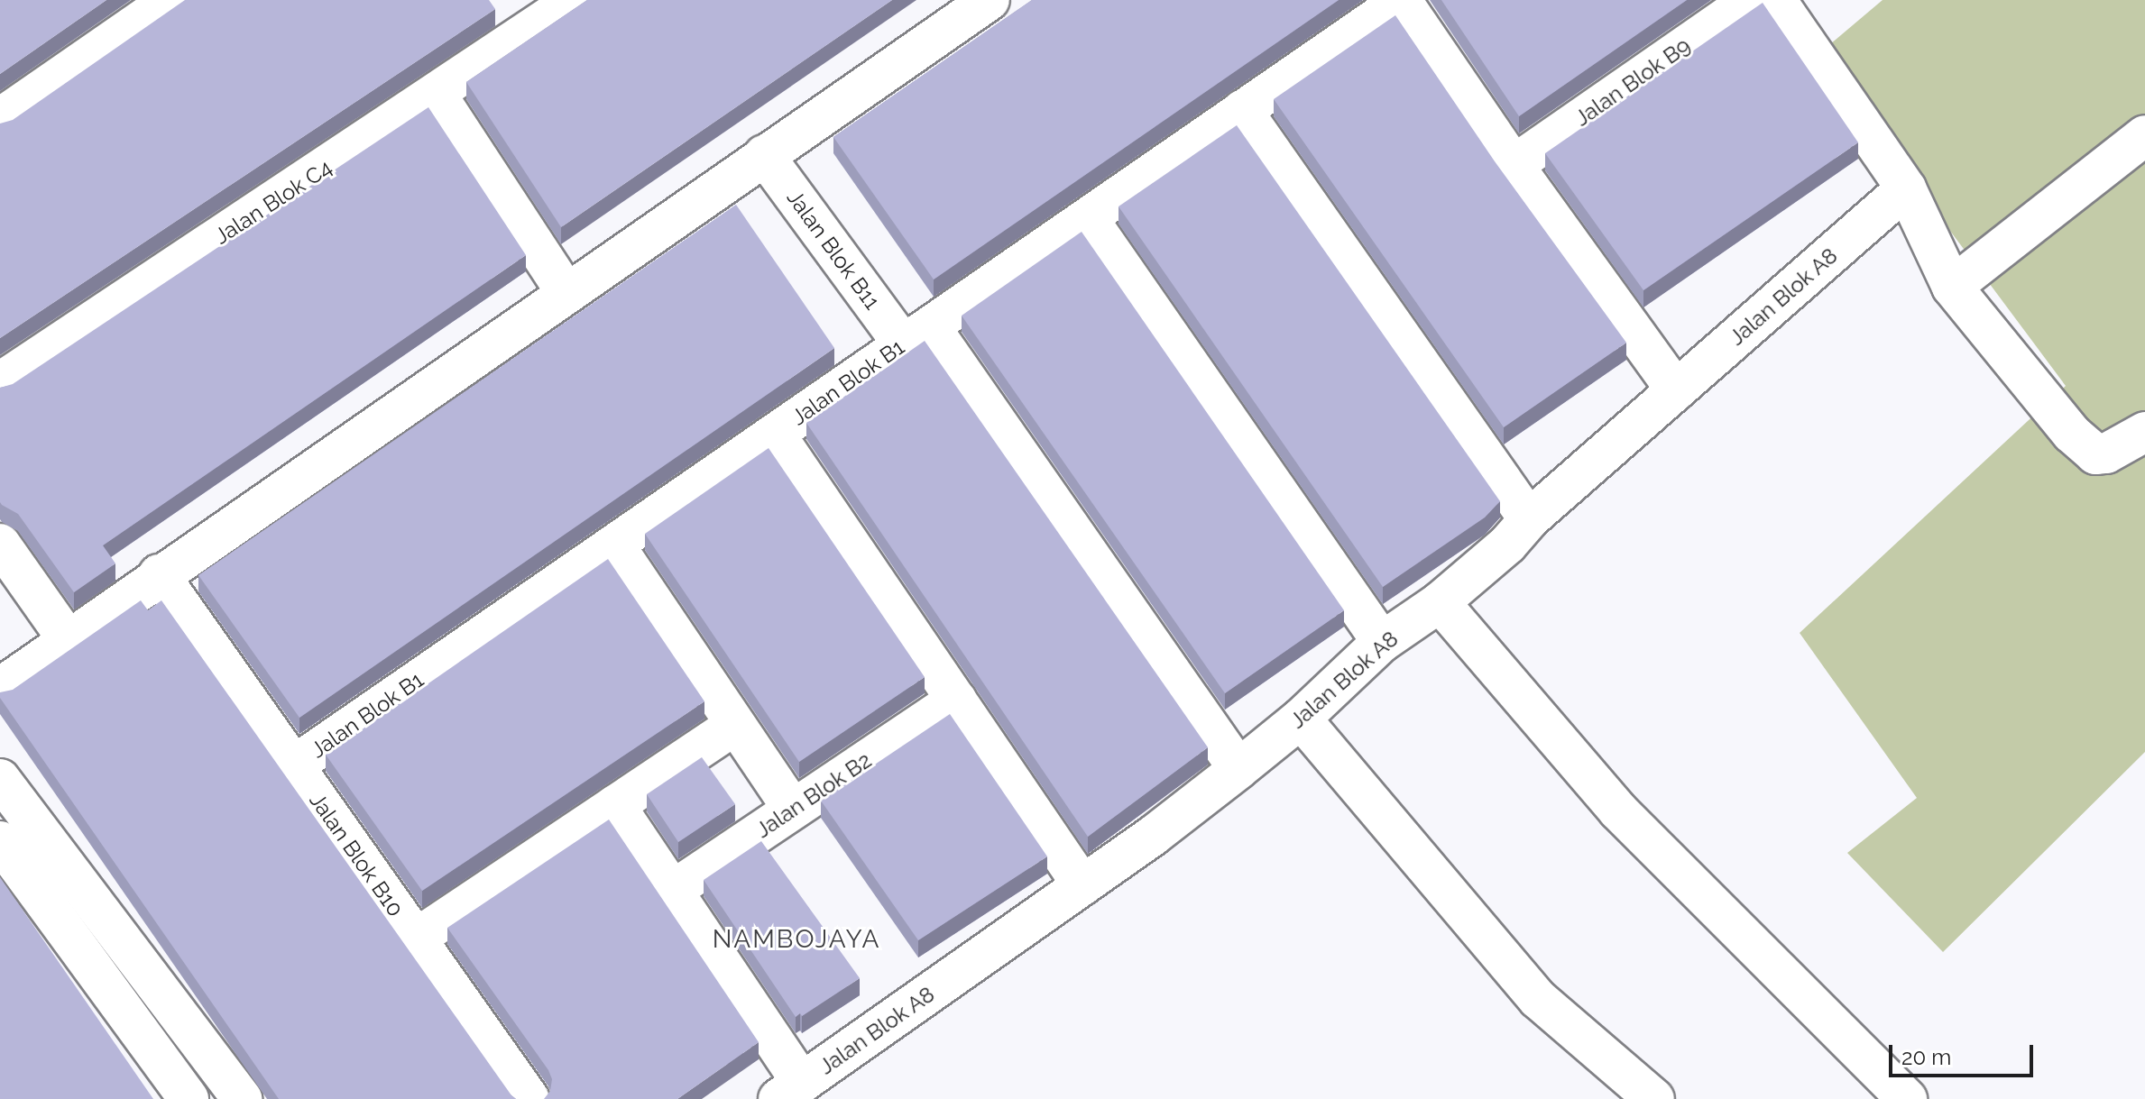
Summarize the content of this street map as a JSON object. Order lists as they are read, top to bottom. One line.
{"streets":{"street":["Jalan Blok B9","Jalan Blok C4","Jalan Blok B11","Jalan Blok A8","Jalan Blok B1","Jalan Blok B2","Jalan Blok B10"]},"crossings":[["Jalan Blok B11","Jalan Blok A8"],["Jalan Blok B11","Jalan Blok B1"],["Jalan Blok B1","Jalan Blok B10"]],"districts":["NAMBOJAYA"],"scale_bar":"20 m"}
